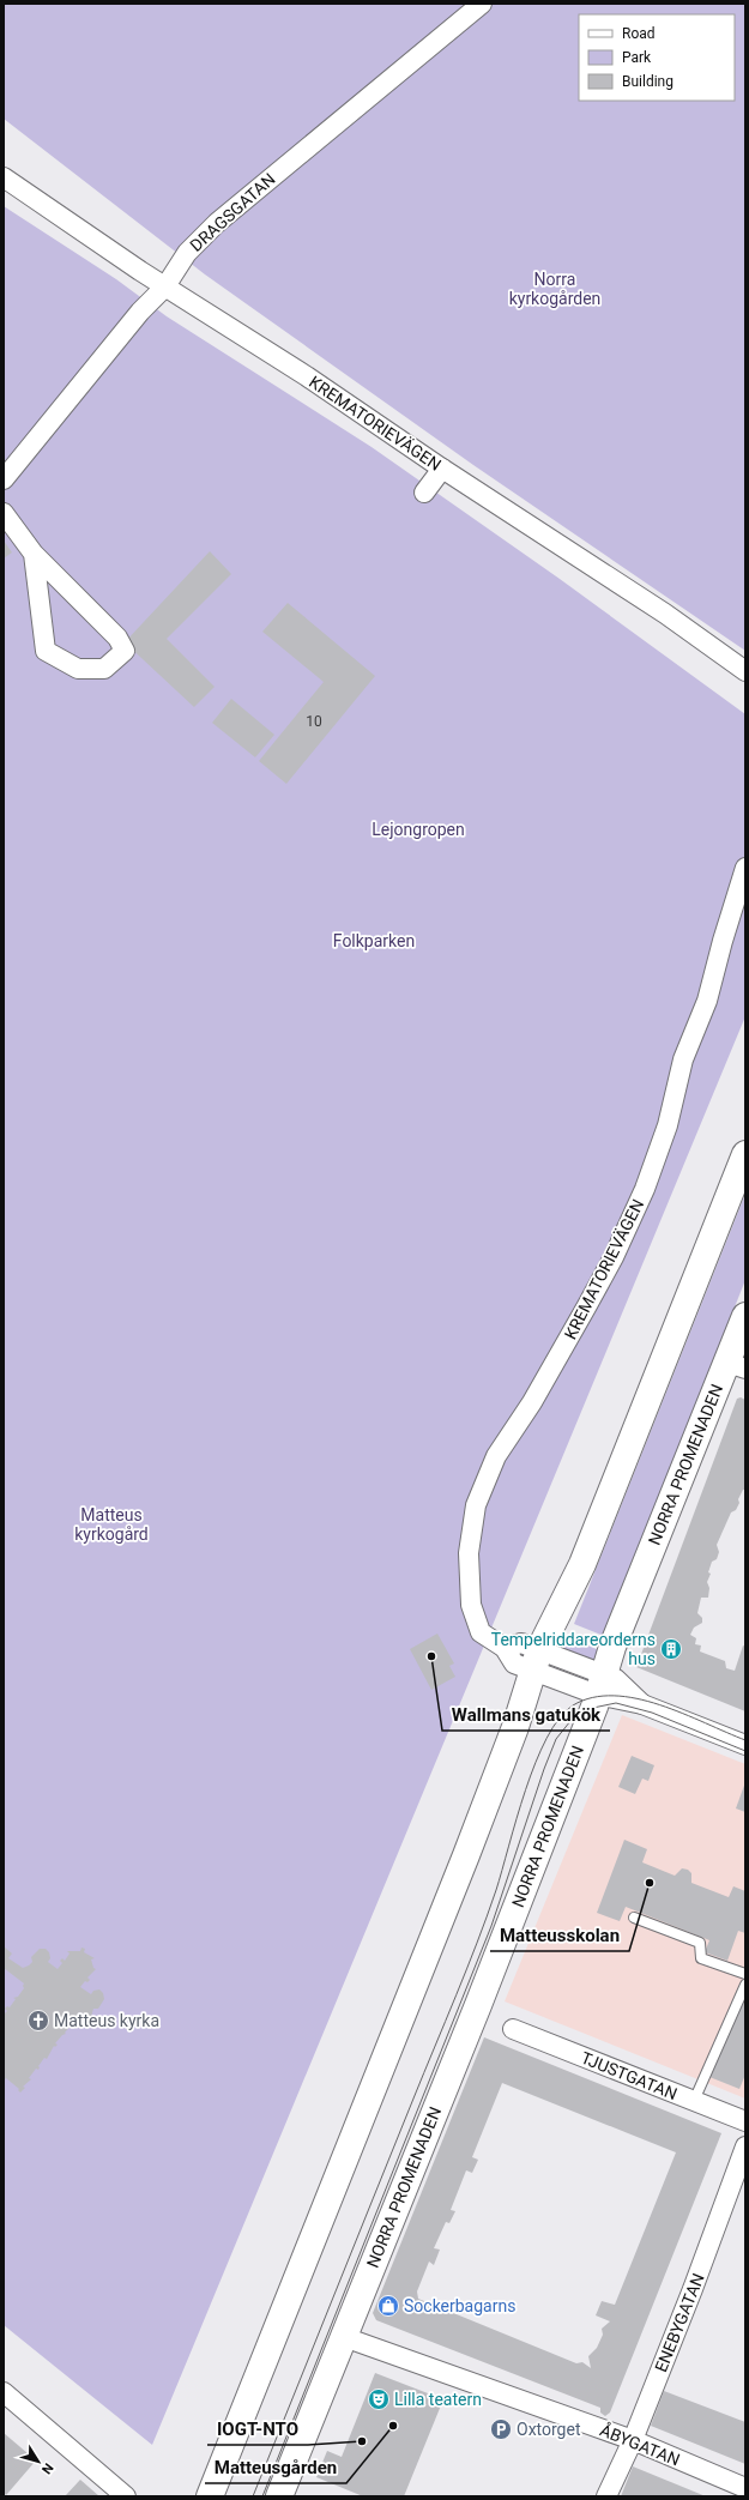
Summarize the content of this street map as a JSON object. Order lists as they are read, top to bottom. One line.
{"streets":{"main road":["NORRA PROMENADEN"],"street":["DRAGSGATAN","KREMATORIEVÄGEN","TJUSTGATAN","ENEBYGATAN","ÅBYGATAN"]},"crossings":[["DRAGSGATAN","KREMATORIEVÄGEN"],["KREMATORIEVÄGEN","NORRA PROMENADEN"],["NORRA PROMENADEN","ÅBYGATAN"],["ENEBYGATAN","ÅBYGATAN"]],"parks":["Norra kyrkogården","Lejongropen","Folkparken","Matteus kyrkogård"],"places":{"building":["Tempelriddareorderns hus"],"other":["Wallmans gatukök","Matteusskolan","Matteusgården","IOGT-NTO"],"church":["Matteus kyrka"],"shop":["Sockerbagarns"],"theatre":["Lilla teatern"],"parking":["Oxtorget"]},"house_numbers":["10"],"legend":["Road","Park","Building"],"north":"bottom right"}
